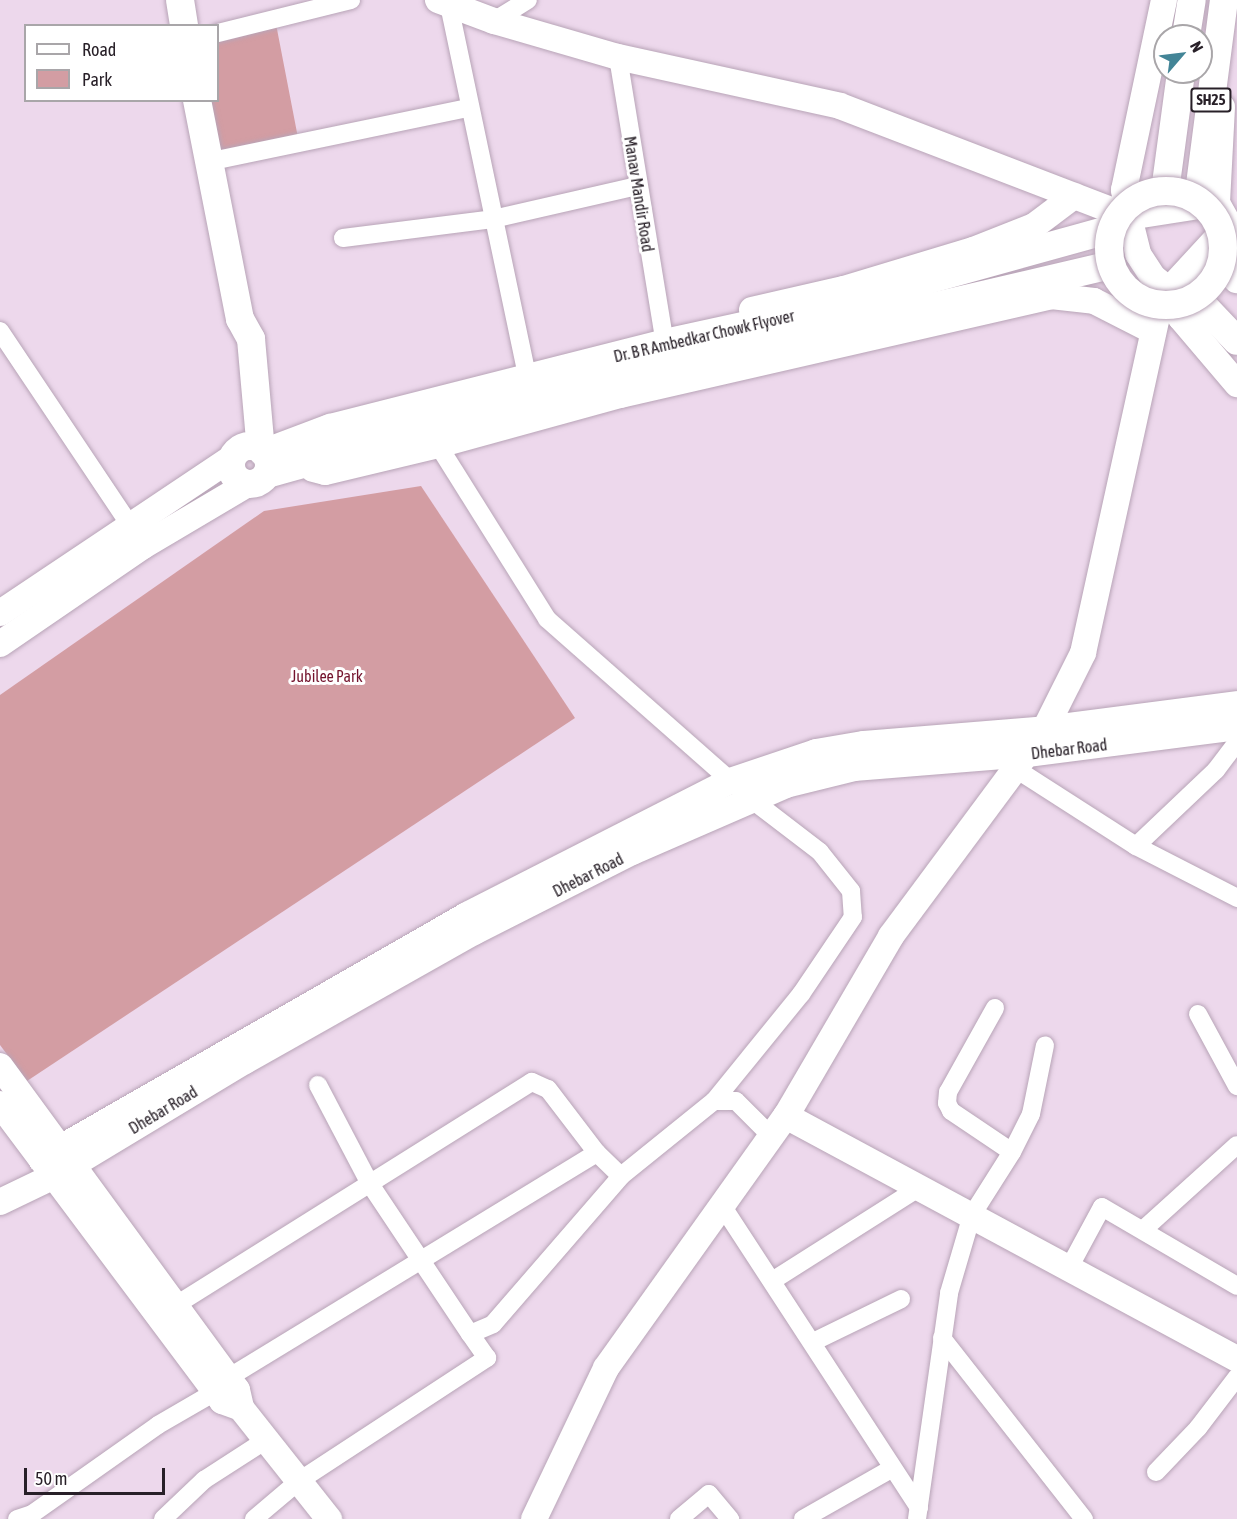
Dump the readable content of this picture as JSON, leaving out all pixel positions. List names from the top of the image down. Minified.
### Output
{"streets":{"main road":["SH25","Dr. B R Ambedkar Chowk Flyover"],"street":["Manav Mandir Road","Dhebar Road"]},"parks":["Jubilee Park"],"legend":["Road","Park"],"scale_bar":"50 m","north":"top right"}
